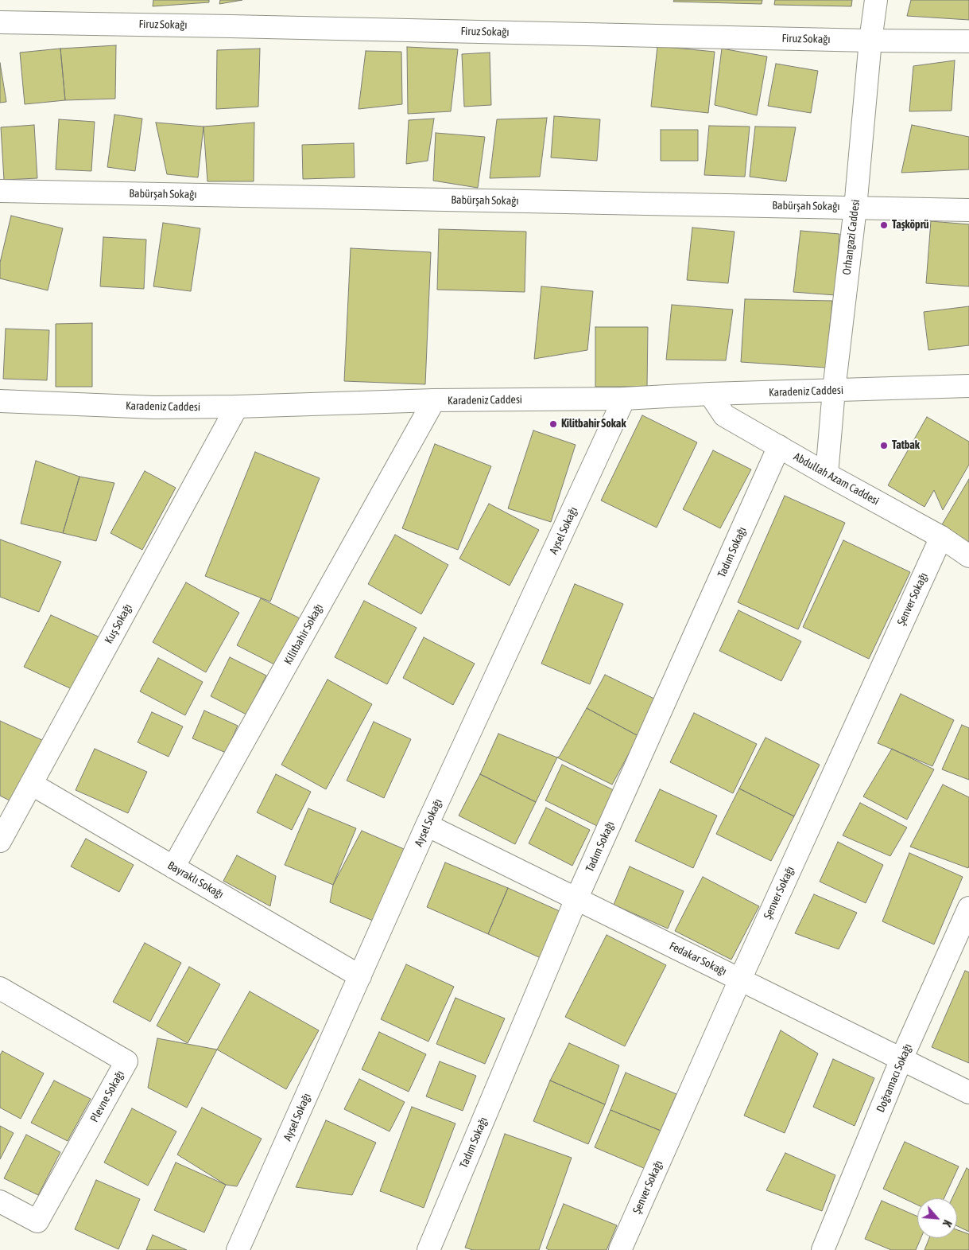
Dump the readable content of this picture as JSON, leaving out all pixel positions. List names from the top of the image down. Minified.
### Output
{"streets":{"street":["Firuz Sokağı","Babürşah Sokağı","Orhangazi Caddesi","Karadeniz Caddesi","Abdullah Azam Caddesi","Aysel Sokağı","Tadım Sokağı","Şenver Sokağı","Kuş Sokağı","Kilitbahir Sokağı","Bayraklı Sokağı","Fedakar Sokağı","Doğramacı Sokağı","Plevne Sokağı"]},"crossings":[["Firuz Sokağı","Orhangazi Caddesi"],["Babürşah Sokağı","Orhangazi Caddesi"],["Orhangazi Caddesi","Karadeniz Caddesi"],["Orhangazi Caddesi","Abdullah Azam Caddesi"],["Karadeniz Caddesi","Abdullah Azam Caddesi"],["Karadeniz Caddesi","Aysel Sokağı"],["Karadeniz Caddesi","Kuş Sokağı"],["Karadeniz Caddesi","Kilitbahir Sokağı"],["Abdullah Azam Caddesi","Tadım Sokağı"],["Abdullah Azam Caddesi","Şenver Sokağı"],["Aysel Sokağı","Bayraklı Sokağı"],["Aysel Sokağı","Fedakar Sokağı"],["Tadım Sokağı","Fedakar Sokağı"],["Şenver Sokağı","Fedakar Sokağı"],["Kuş Sokağı","Bayraklı Sokağı"],["Kilitbahir Sokağı","Bayraklı Sokağı"],["Fedakar Sokağı","Doğramacı Sokağı"]],"places":["Taşköprü","Kilitbahir Sokak","Tatbak"],"north":"bottom right"}
